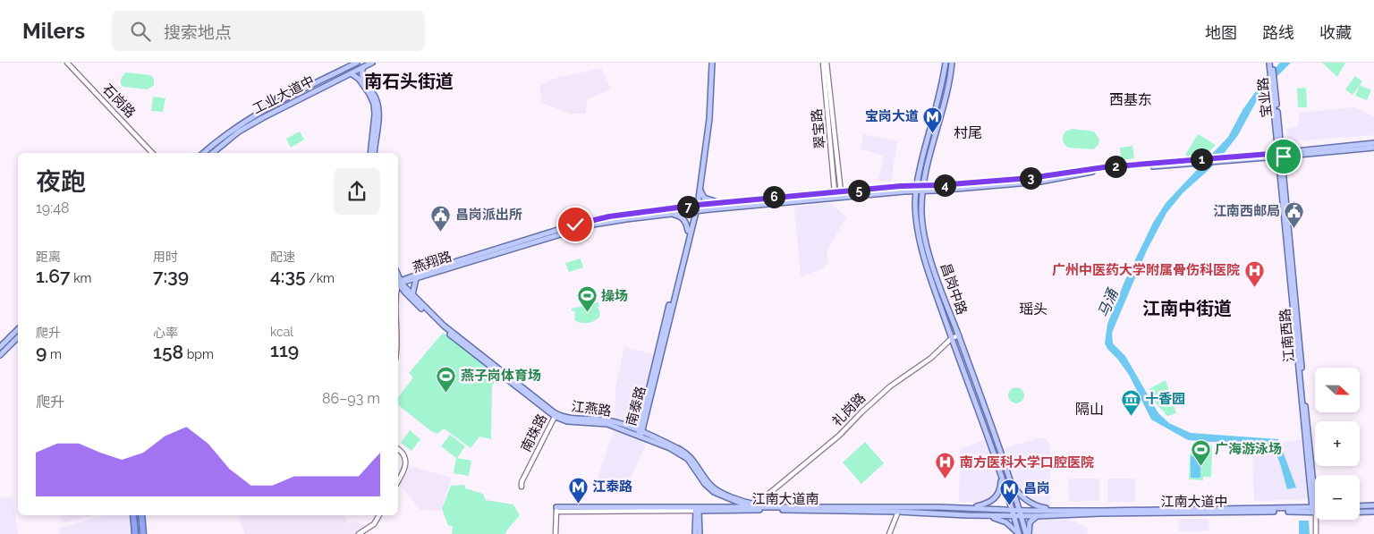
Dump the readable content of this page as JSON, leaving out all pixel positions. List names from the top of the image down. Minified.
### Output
{"streets":{"main road":["工业大道中","宝业路","燕翔路","昌岗中路","江南西路","南泰路","江燕路","江南大道南","江南大道中"],"street":["石岗路","翠宝路","礼岗路","南珠路"]},"crossings":[["宝业路","江南西路"],["燕翔路","南泰路"],["燕翔路","江燕路"],["昌岗中路","礼岗路"],["昌岗中路","江南大道南"],["昌岗中路","江南大道中"],["江南西路","江南大道中"],["南泰路","江燕路"],["江燕路","礼岗路"],["江燕路","南珠路"],["江燕路","江南大道南"],["礼岗路","江南大道南"],["江南大道南","江南大道中"]],"districts":["南石头街道","西基东","村尾","瑶头","江南中街道","隔山"],"water":["马涌"],"places":{"metro station":["宝岗大道","江泰路","昌岗"],"public building":["江南西邮局","昌岗派出所"],"hospital":["广州中医药大学附属骨伤科医院","南方医科大学口腔医院"],"sports":["操场","燕子岗体育场","广海游泳场"],"museum":["十香园"]},"north":"right","page":{"header":"Milers","search":"搜索地点","nav":["地图","路线","收藏"],"pins":["1","2","3","4","5","6","7"],"heading":["夜跑","19:48"],"stats":[["距离","1.67 km"],["用时","7:39"],["配速","4:35 /km"],["爬升","9 m"],["心率","158 bpm"],["kcal","119"]],"map_buttons":["+","−"],"chart":["爬升","86–93 m"]}}
